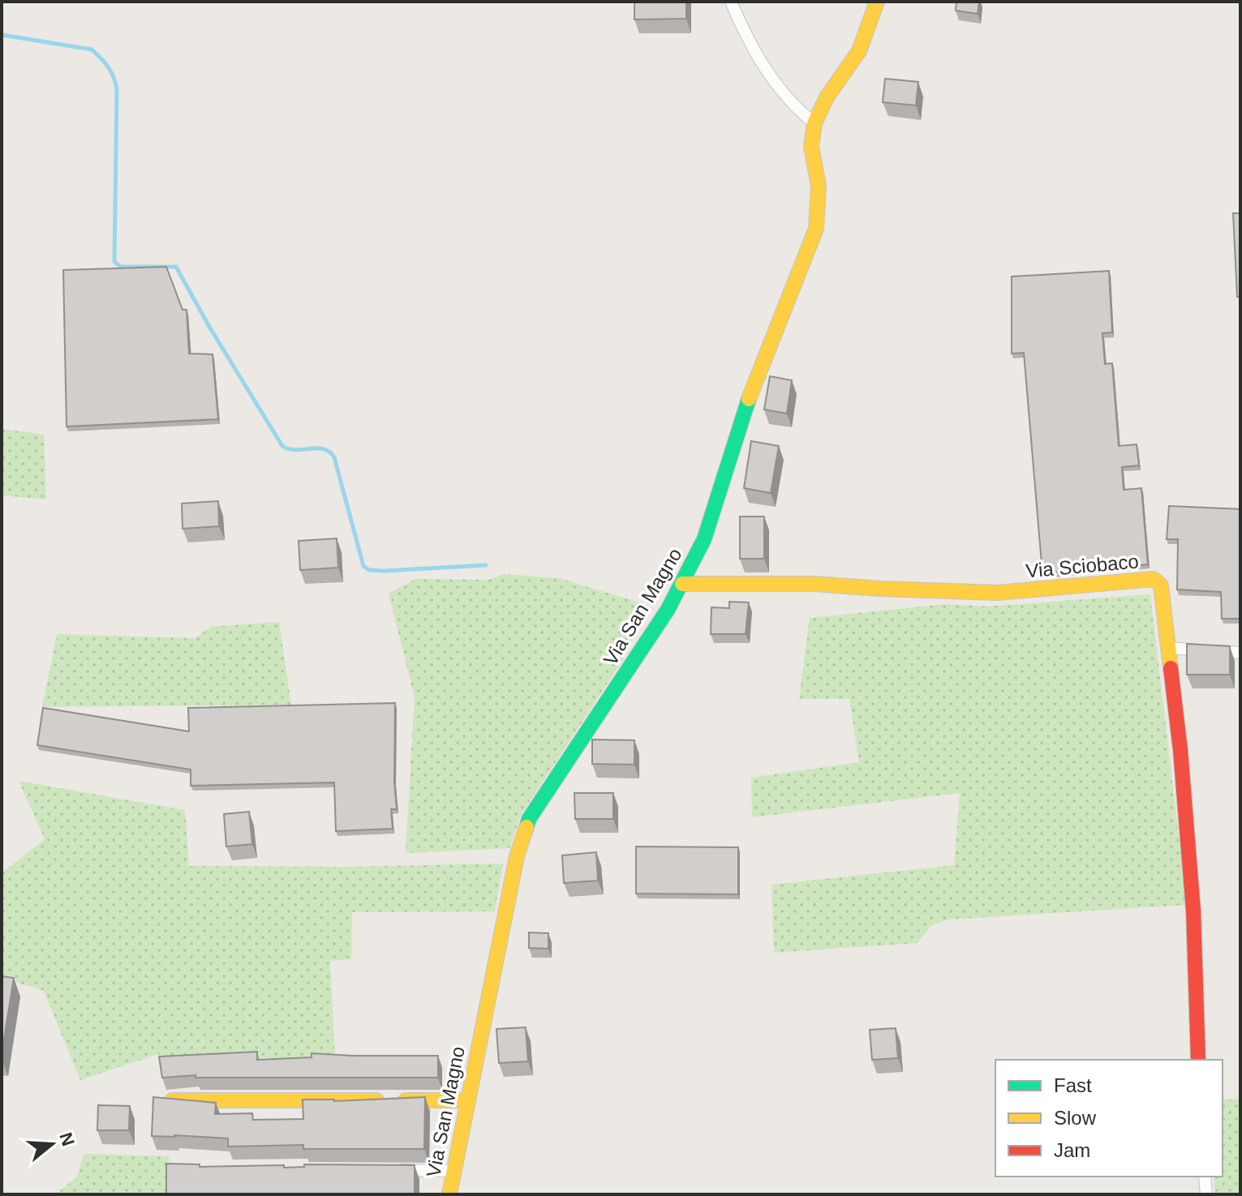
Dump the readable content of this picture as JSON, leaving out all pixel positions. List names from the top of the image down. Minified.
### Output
{"streets":{"street":["Via Sciobaco","Via San Magno"]},"crossings":[["Via Sciobaco","Via San Magno"]],"legend":["Fast","Slow","Jam"],"north":"right"}
